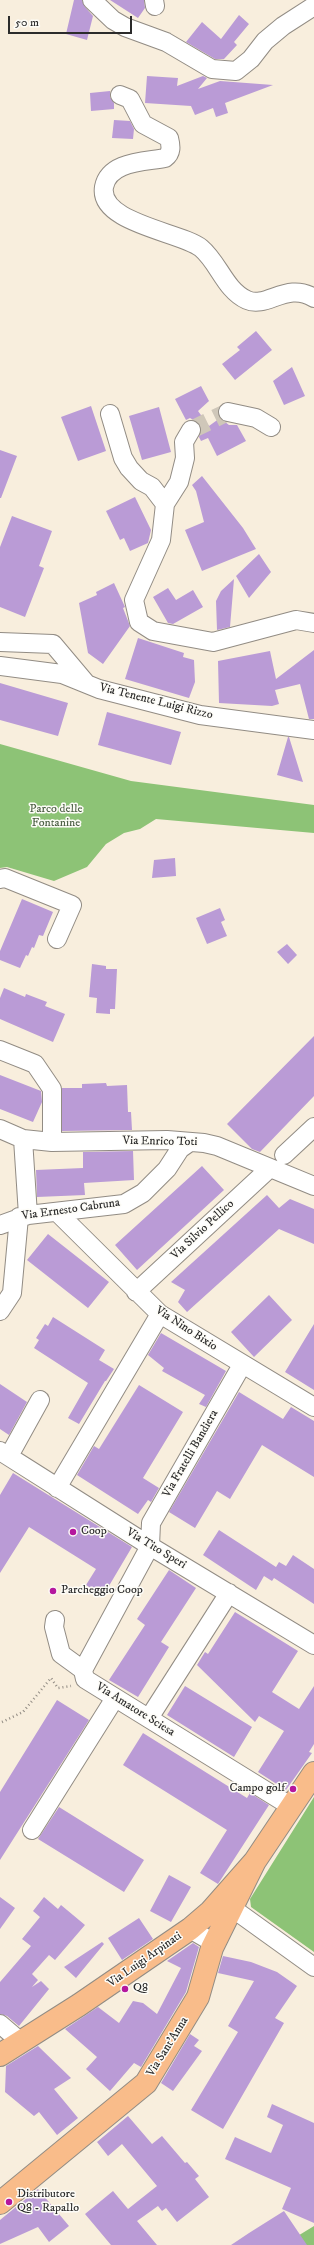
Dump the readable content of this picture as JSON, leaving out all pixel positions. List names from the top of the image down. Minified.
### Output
{"streets":{"main road":["Via Luigi Arpinati","Via Sant'Anna"],"street":["Via Tenente Luigi Rizzo","Via Enrico Toti","Via Ernesto Cabruna","Via Silvio Pellico","Via Nino Bixio","Via Fratelli Bandiera","Via Tito Speri","Via Amatore Sciesa"]},"crossings":[["Via Enrico Toti","Via Ernesto Cabruna"],["Via Enrico Toti","Via Silvio Pellico"],["Via Ernesto Cabruna","Via Nino Bixio"],["Via Silvio Pellico","Via Nino Bixio"],["Via Nino Bixio","Via Fratelli Bandiera"],["Via Fratelli Bandiera","Via Tito Speri"],["Via Luigi Arpinati","Via Sant'Anna"]],"parks":["Parco delle Fontanine"],"places":["Coop","Parcheggio Coop","Campo golf","Q8","Distributore Q8 - Rapallo"],"scale_bar":"50 m"}
